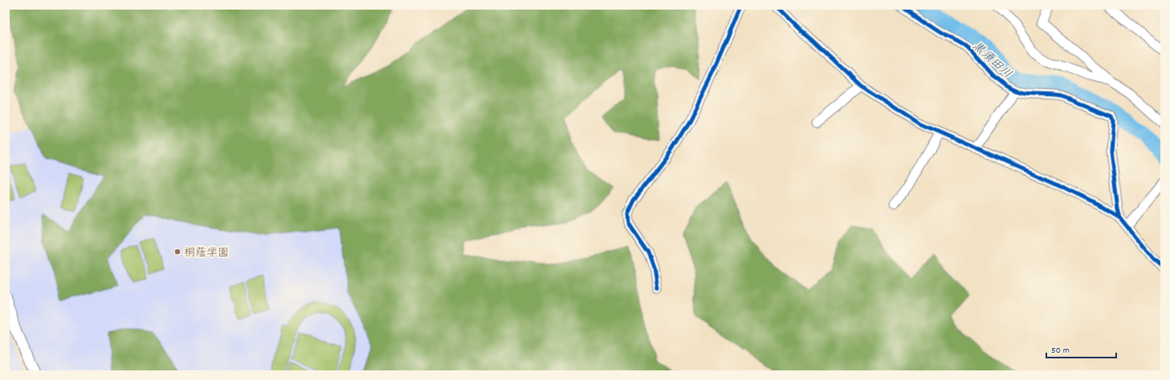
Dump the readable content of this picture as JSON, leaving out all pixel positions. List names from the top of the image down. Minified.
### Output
{"water":["黒須田川"],"places":["桐蔭学園"],"scale_bar":"50 m"}
